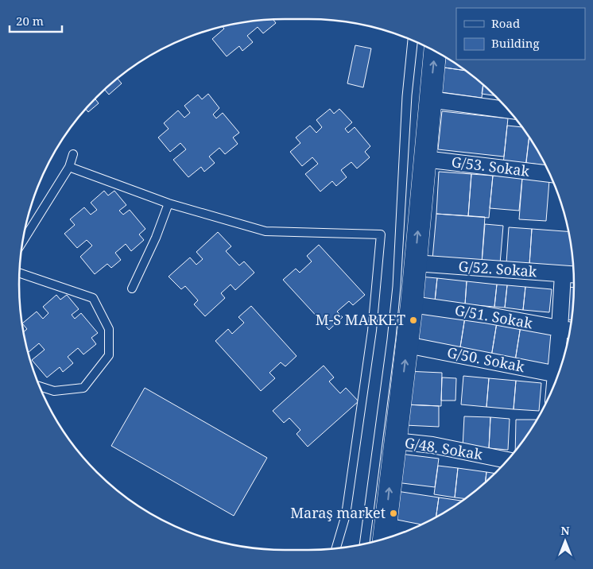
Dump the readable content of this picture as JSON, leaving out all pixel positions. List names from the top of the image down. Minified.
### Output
{"streets":{"street":["G/53. Sokak","G/52. Sokak","G/51. Sokak","G/50. Sokak","G/48. Sokak"]},"places":["M-S MARKET","Maraş market"],"legend":["Road","Building"],"scale_bar":"20 m","north":"top"}
